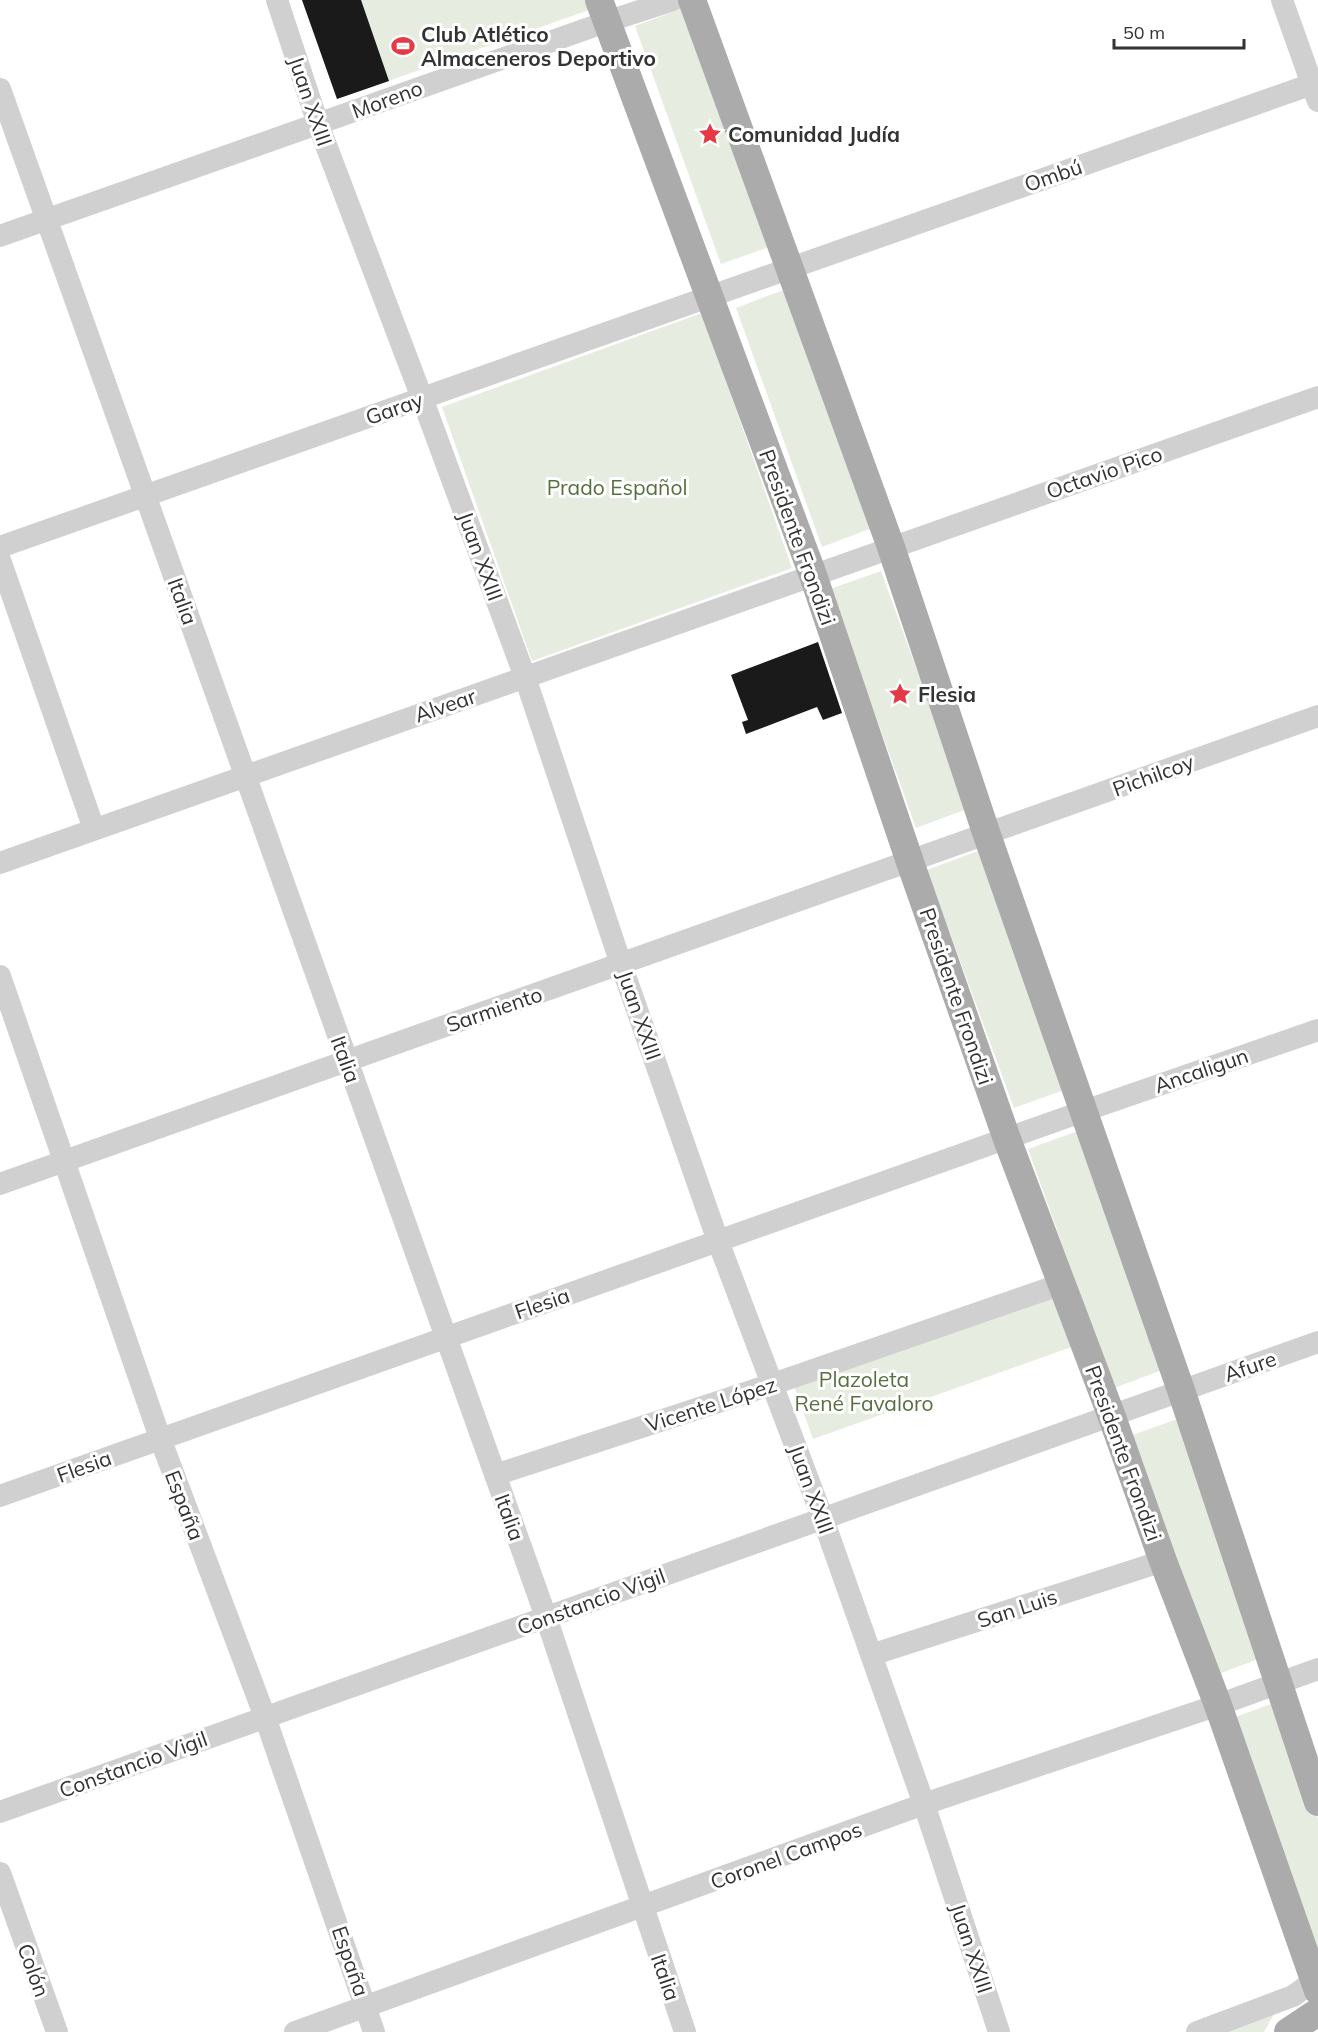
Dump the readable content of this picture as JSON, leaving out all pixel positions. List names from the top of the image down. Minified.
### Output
{"streets":{"main road":["Presidente Frondizi"],"street":["Moreno","Juan XXIII","Ombú","Garay","Octavio Pico","Italia","Alvear","Pichilcoy","Sarmiento","Ancaligun","Flesia","Afure","Vicente López","España","Constancio Vigil","San Luis","Coronel Campos","Colón"]},"crossings":[["Moreno","Juan XXIII"],["Moreno","Presidente Frondizi"],["Moreno","Italia"],["Juan XXIII","Garay"],["Juan XXIII","Alvear"],["Juan XXIII","Sarmiento"],["Juan XXIII","Flesia"],["Juan XXIII","Vicente López"],["Juan XXIII","Constancio Vigil"],["Juan XXIII","San Luis"],["Juan XXIII","Coronel Campos"],["Ombú","Garay"],["Garay","Presidente Frondizi"],["Garay","Italia"],["Octavio Pico","Alvear"],["Presidente Frondizi","Alvear"],["Presidente Frondizi","Sarmiento"],["Presidente Frondizi","Flesia"],["Presidente Frondizi","Vicente López"],["Presidente Frondizi","Constancio Vigil"],["Presidente Frondizi","San Luis"],["Presidente Frondizi","Coronel Campos"],["Italia","Alvear"],["Italia","Sarmiento"],["Italia","Flesia"],["Italia","Vicente López"],["Italia","Constancio Vigil"],["Italia","Coronel Campos"],["Pichilcoy","Sarmiento"],["Sarmiento","España"],["Ancaligun","Flesia"],["Flesia","España"],["Afure","Constancio Vigil"],["España","Constancio Vigil"],["España","Coronel Campos"]],"parks":["Prado Español","Plazoleta René Favaloro"],"places":{"sports":["Club Atlético Almaceneros Deportivo"],"place":["Comunidad Judía","Flesia"]},"scale_bar":"50 m"}
